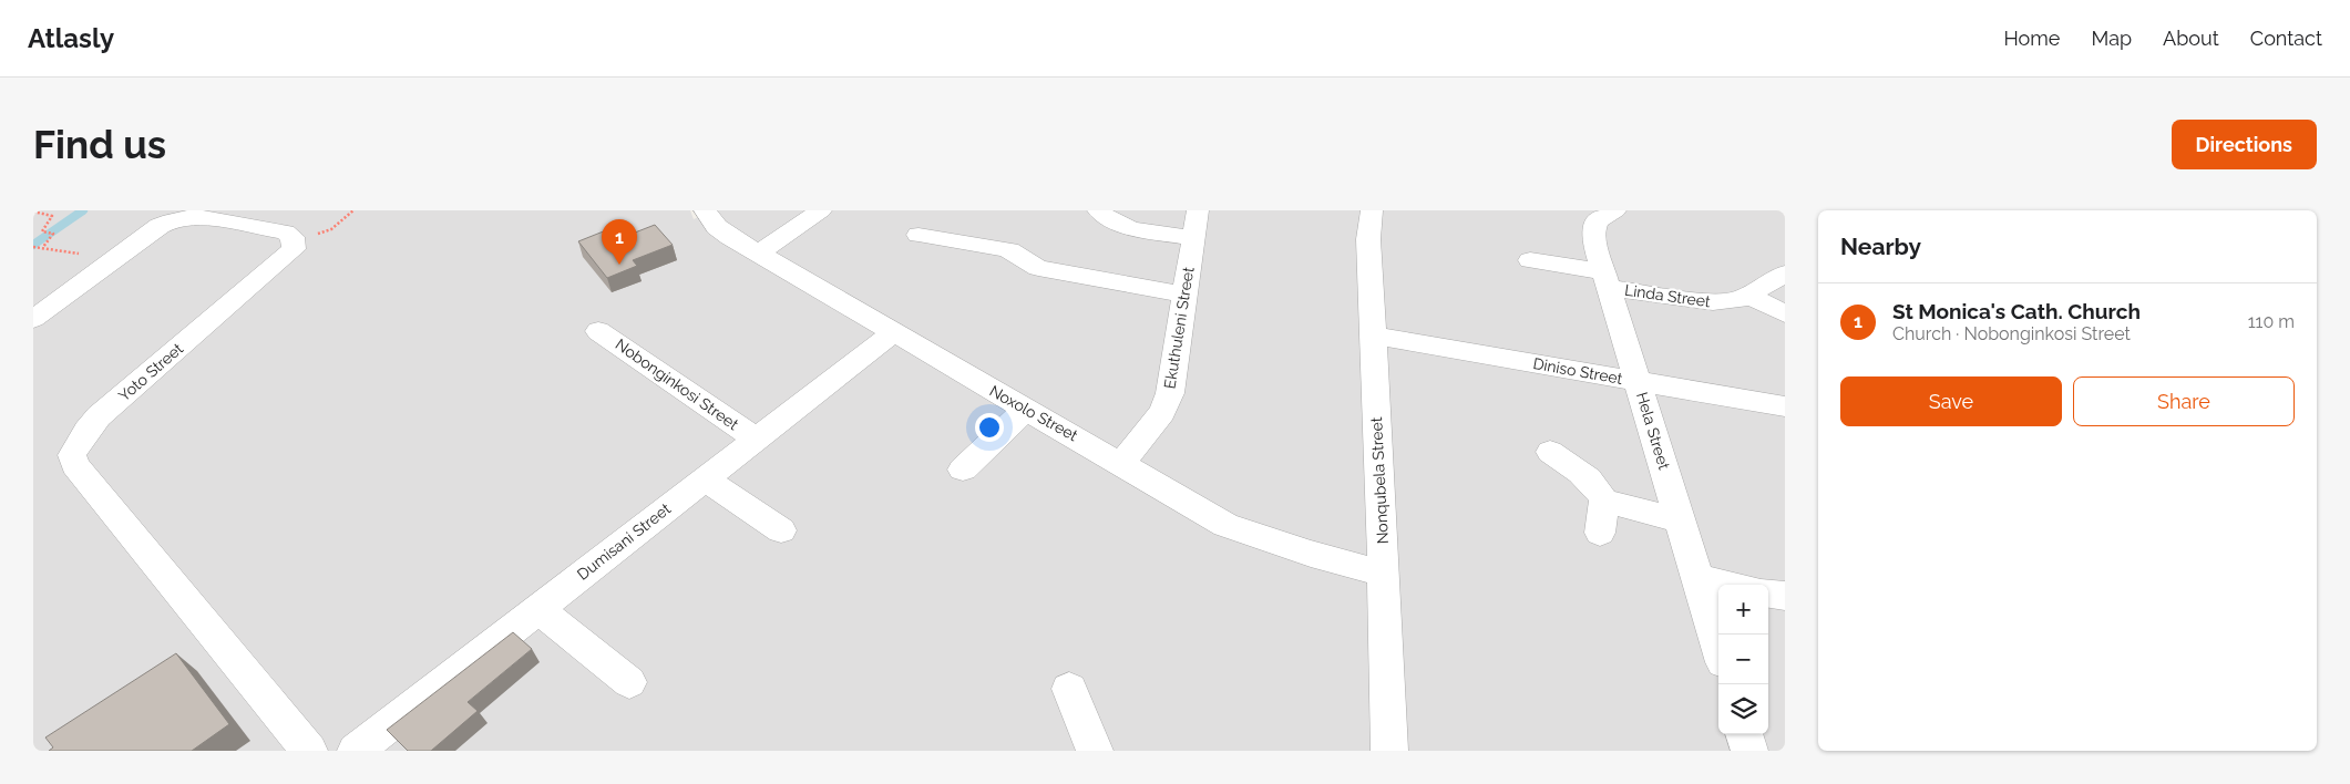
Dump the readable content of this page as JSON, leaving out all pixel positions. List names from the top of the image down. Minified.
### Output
{"streets":{"street":["Linda Street","Ekuthuleni Street","Diniso Street","Yoto Street","Nobonginkosi Street","Noxolo Street","Hela Street","Nonqubela Street","Dumisani Street"]},"crossings":[["Linda Street","Hela Street"],["Ekuthuleni Street","Noxolo Street"],["Diniso Street","Hela Street"],["Diniso Street","Nonqubela Street"],["Nobonginkosi Street","Dumisani Street"],["Noxolo Street","Nonqubela Street"],["Noxolo Street","Dumisani Street"]],"page":{"header":"Atlasly","nav":["Home","Map","About","Contact"],"buttons":["Directions",["Save","Share"]],"title":"Find us","heading":"Nearby","pins":"1","list":[{"mark":"1","name":"St Monica's Cath. Church","note":"Church · Nobonginkosi Street","value":"110 m"}],"map_buttons":["+","−"]}}
